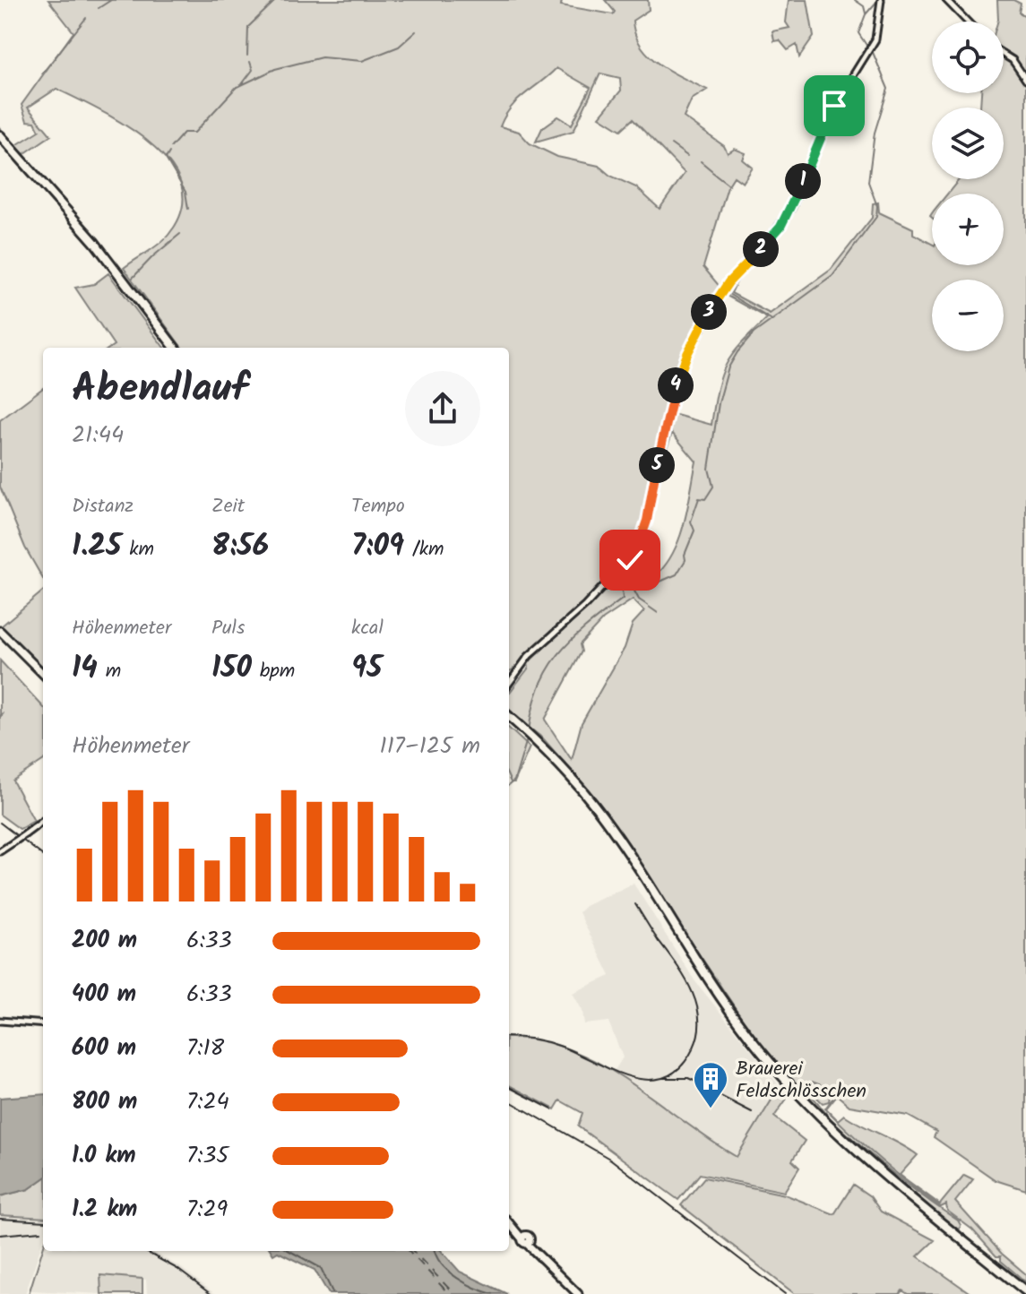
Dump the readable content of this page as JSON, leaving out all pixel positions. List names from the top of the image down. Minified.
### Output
{"places":{"building":["Brauerei Feldschlösschen"]},"page":{"map_buttons":["+","−"],"pins":["1","2","3","4","5"],"heading":["Abendlauf","21:44"],"stats":[["Distanz","1.25 km"],["Zeit","8:56"],["Tempo","7:09 /km"],["Höhenmeter","14 m"],["Puls","150 bpm"],["kcal","95"]],"chart":["Höhenmeter","117–125 m"],"list":[{"name":"200 m","note":"6:33"},{"name":"400 m","note":"6:33"},{"name":"600 m","note":"7:18"},{"name":"800 m","note":"7:24"},{"name":"1.0 km","note":"7:35"},{"name":"1.2 km","note":"7:29"}]}}
